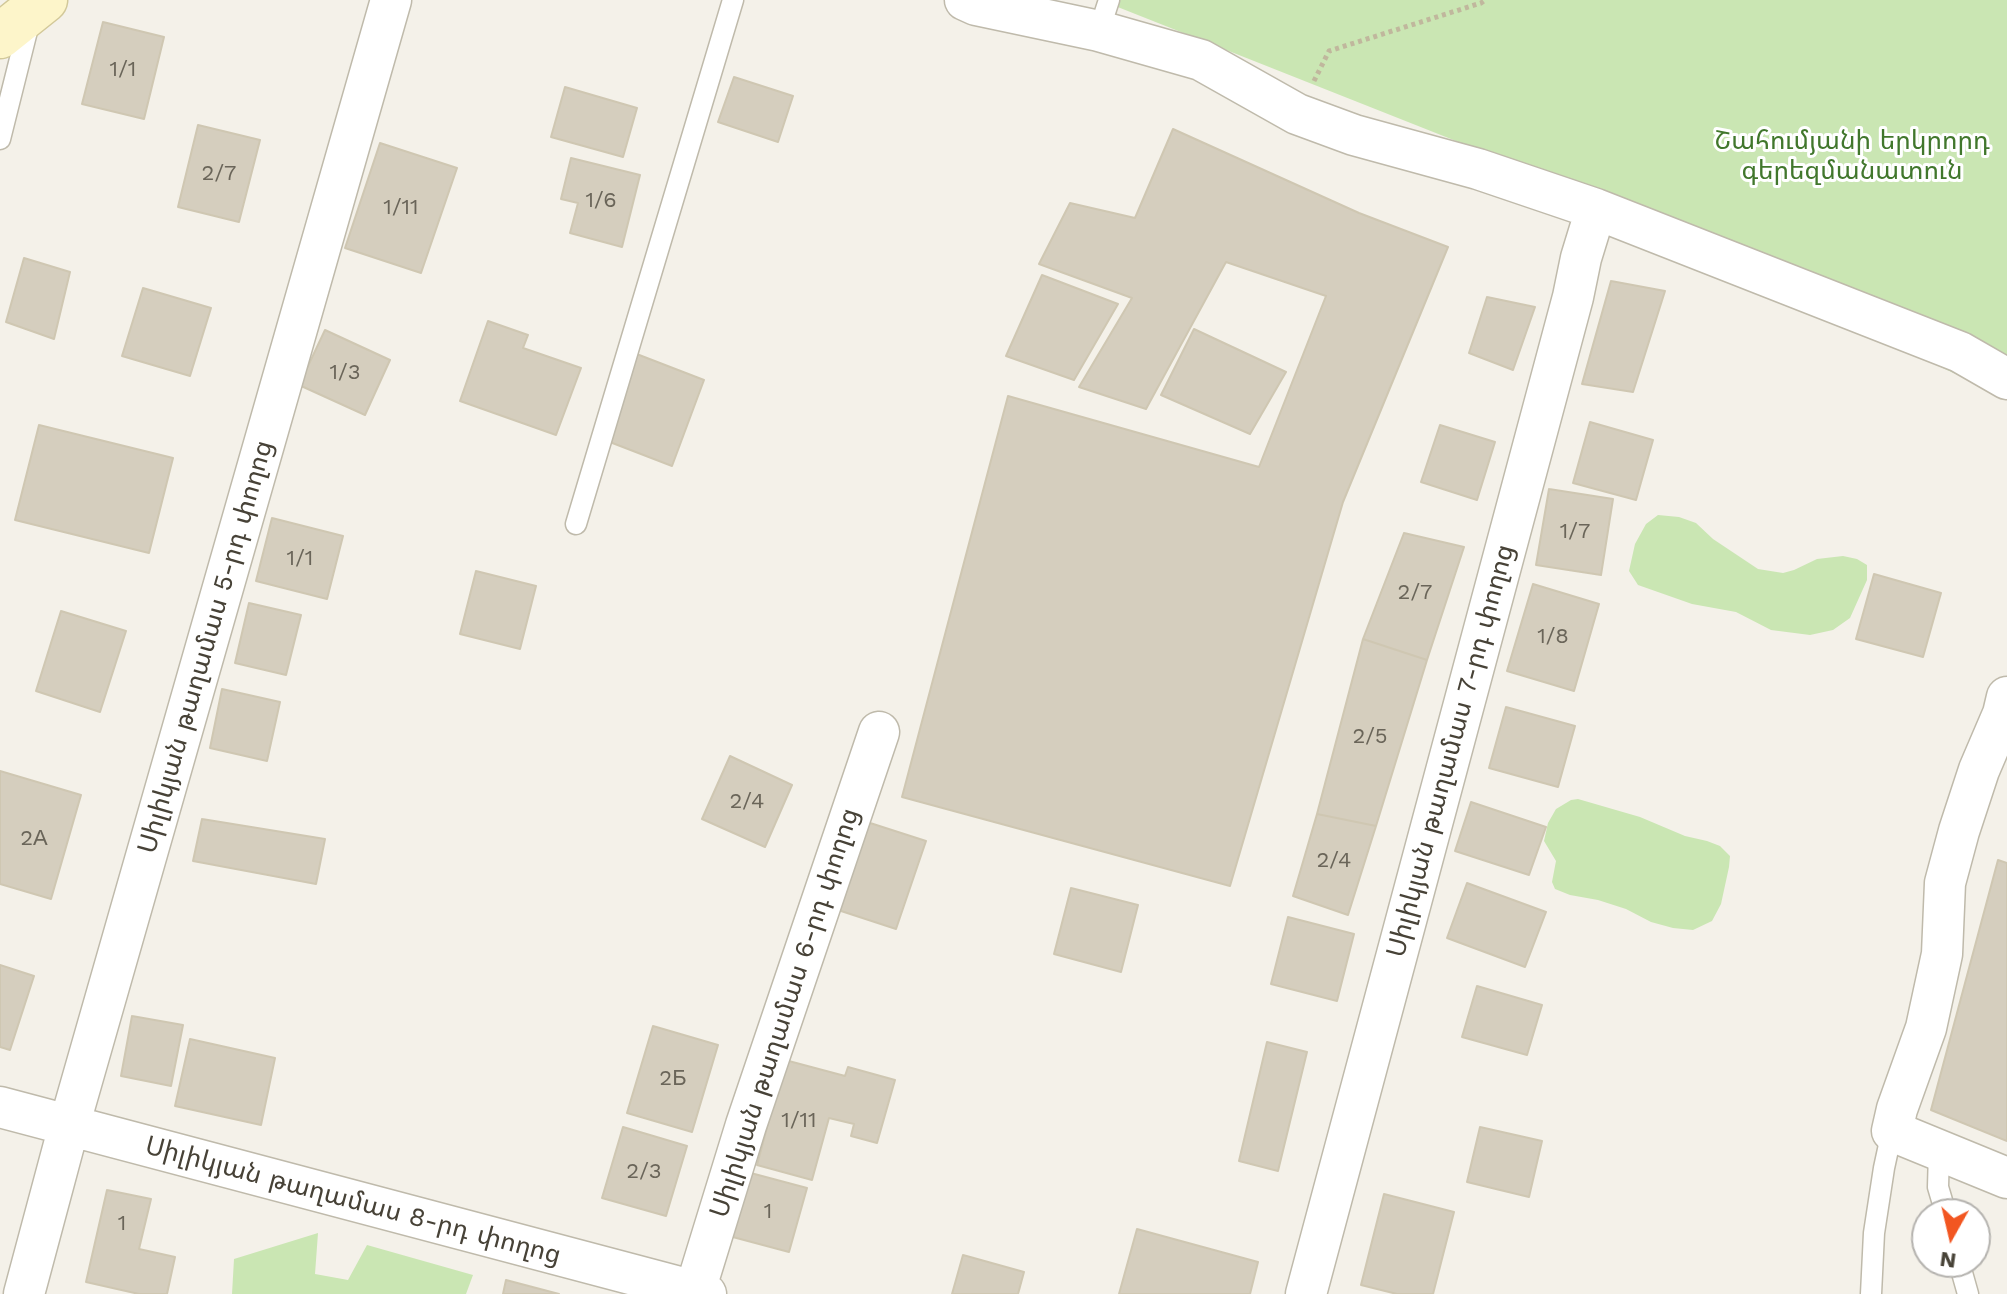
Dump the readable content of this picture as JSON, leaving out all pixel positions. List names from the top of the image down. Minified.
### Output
{"streets":{"street":["Սիլիկյան թաղամաս 5-րդ փողոց","Սիլիկյան թաղամաս 7-րդ փողոց","Սիլիկյան թաղամաս 6-րդ փողոց","Սիլիկյան թաղամաս 8-րդ փողոց"]},"crossings":[["Սիլիկյան թաղամաս 5-րդ փողոց","Սիլիկյան թաղամաս 8-րդ փողոց"],["Սիլիկյան թաղամաս 6-րդ փողոց","Սիլիկյան թաղամաս 8-րդ փողոց"]],"parks":["Շահումյանի երկրորդ գերեզմանատուն"],"house_numbers":["1/1","2/7","1/6","1/11","1/3","1/7","1/1","2/7","1/8","2/5","2/4","2А","2/4","2Б","1/11","2/3","1","1"],"north":"bottom"}
